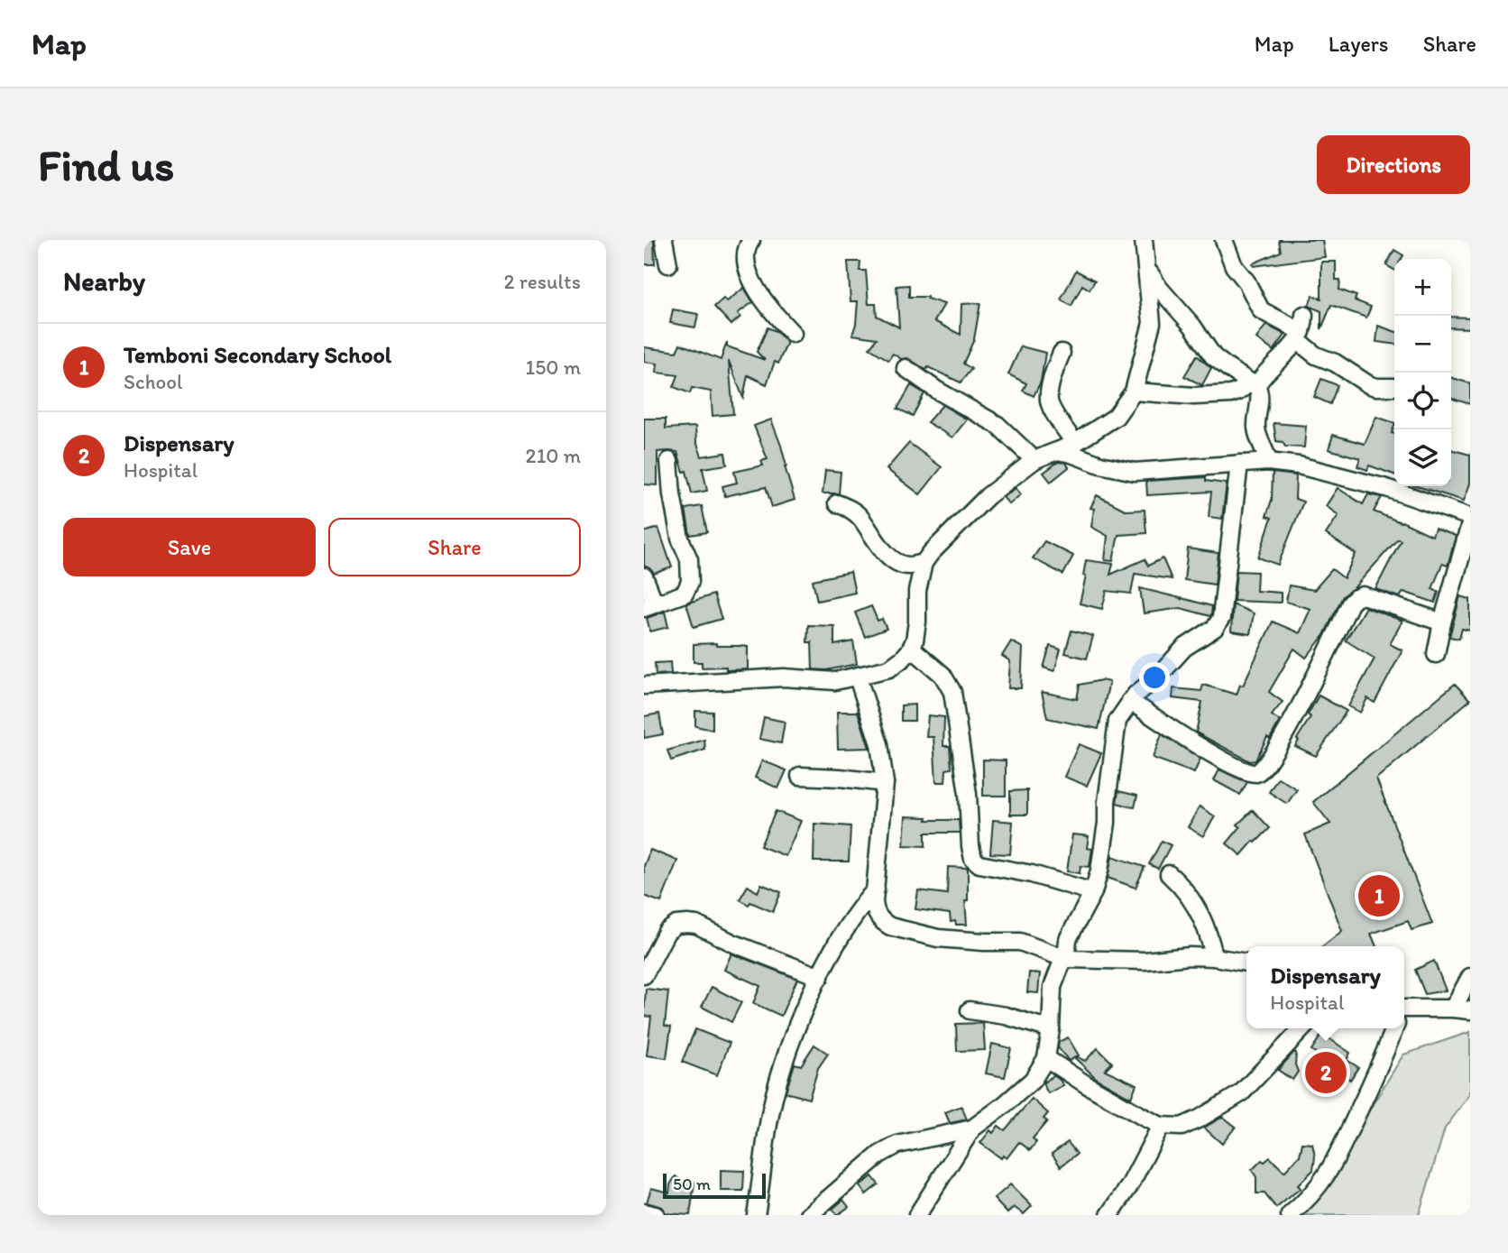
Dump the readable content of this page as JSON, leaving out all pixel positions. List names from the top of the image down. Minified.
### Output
{"scale_bar":"50 m","page":{"header":"Map","nav":["Map","Layers","Share"],"buttons":["Directions",["Save","Share"]],"title":"Find us","heading":["Nearby","2 results"],"map_buttons":["+","−"],"list":[{"mark":"1","name":"Temboni Secondary School","note":"School","value":"150 m"},{"mark":"2","name":"Dispensary","note":"Hospital","value":"210 m"}],"pins":["1","2"],"popup":["Dispensary","Hospital"],"scale":"50 m"}}
